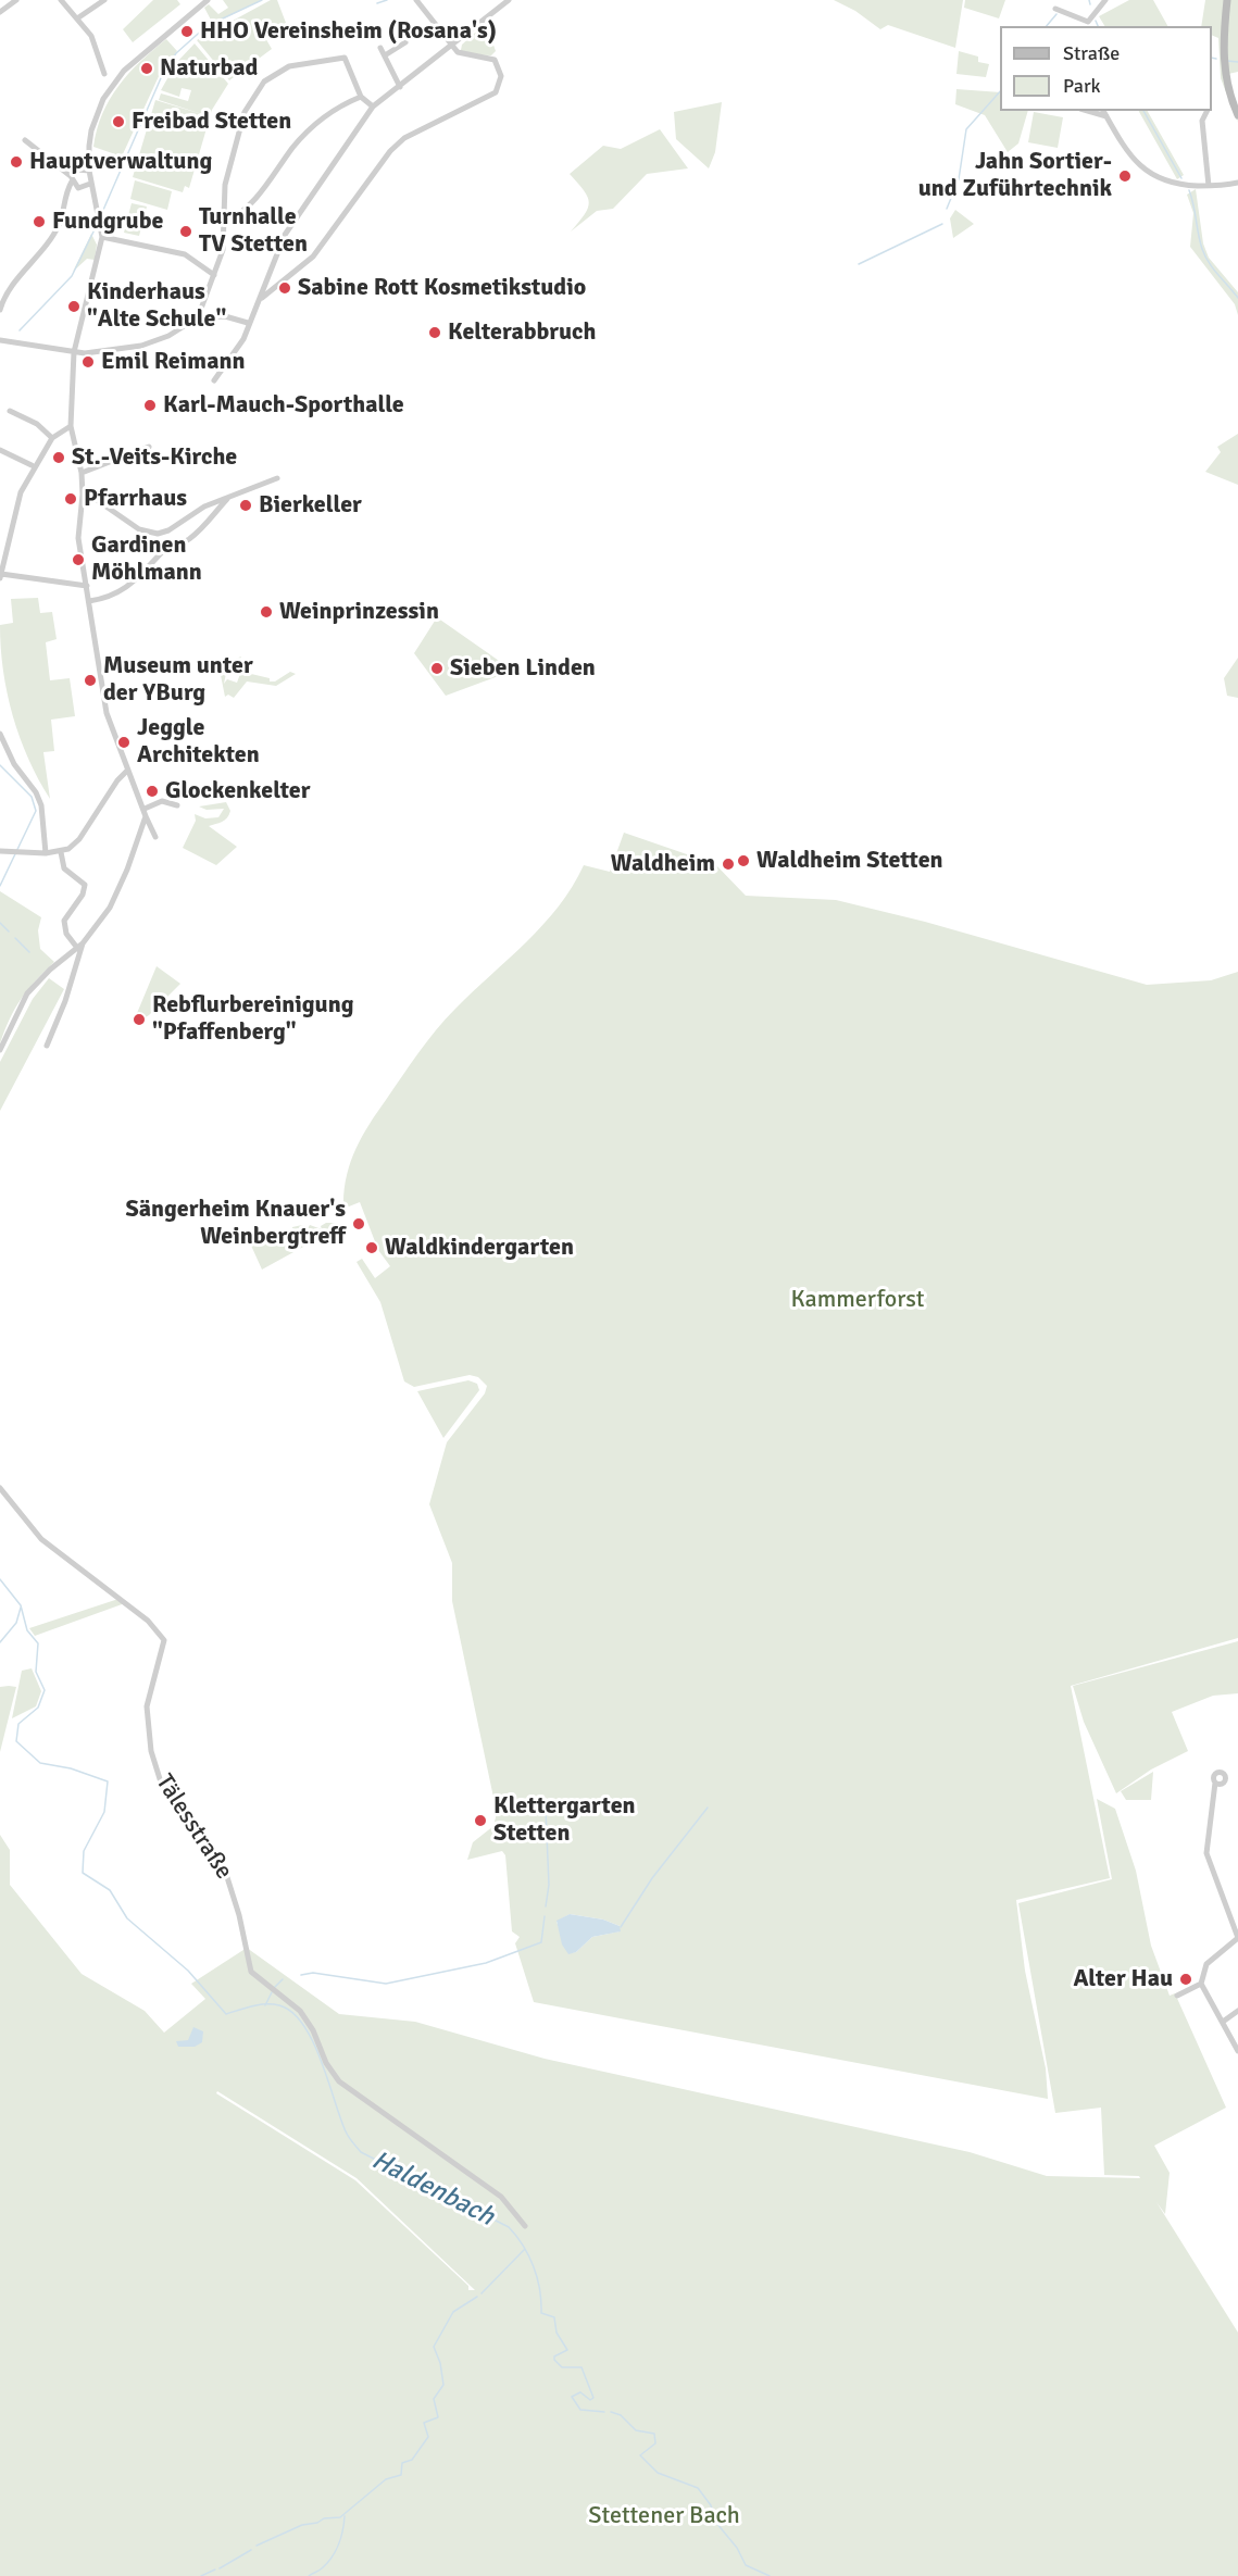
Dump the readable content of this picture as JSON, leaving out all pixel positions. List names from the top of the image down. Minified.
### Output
{"streets":{"street":["Tälesstraße"]},"water":["Haldenbach"],"parks":["Kammerforst","Stettener Bach"],"places":["HHO Vereinsheim (Rosana's)","Naturbad","Freibad Stetten","Hauptverwaltung","Jahn Sortier- und Zuführtechnik","Fundgrube","Turnhalle TV Stetten","Sabine Rott Kosmetikstudio","Kinderhaus \"Alte Schule\"","Kelterabbruch","Emil Reimann","Karl-Mauch-Sporthalle","St.-Veits-Kirche","Pfarrhaus","Bierkeller","Gardinen Möhlmann","Weinprinzessin","Sieben Linden","Museum unter der YBurg","Jeggle Architekten","Glockenkelter","Waldheim Stetten","Waldheim","Rebflurbereinigung \"Pfaffenberg\"","Sängerheim Knauer's Weinbergtreff","Waldkindergarten","Klettergarten Stetten","Alter Hau"],"legend":["Straße","Park"]}
